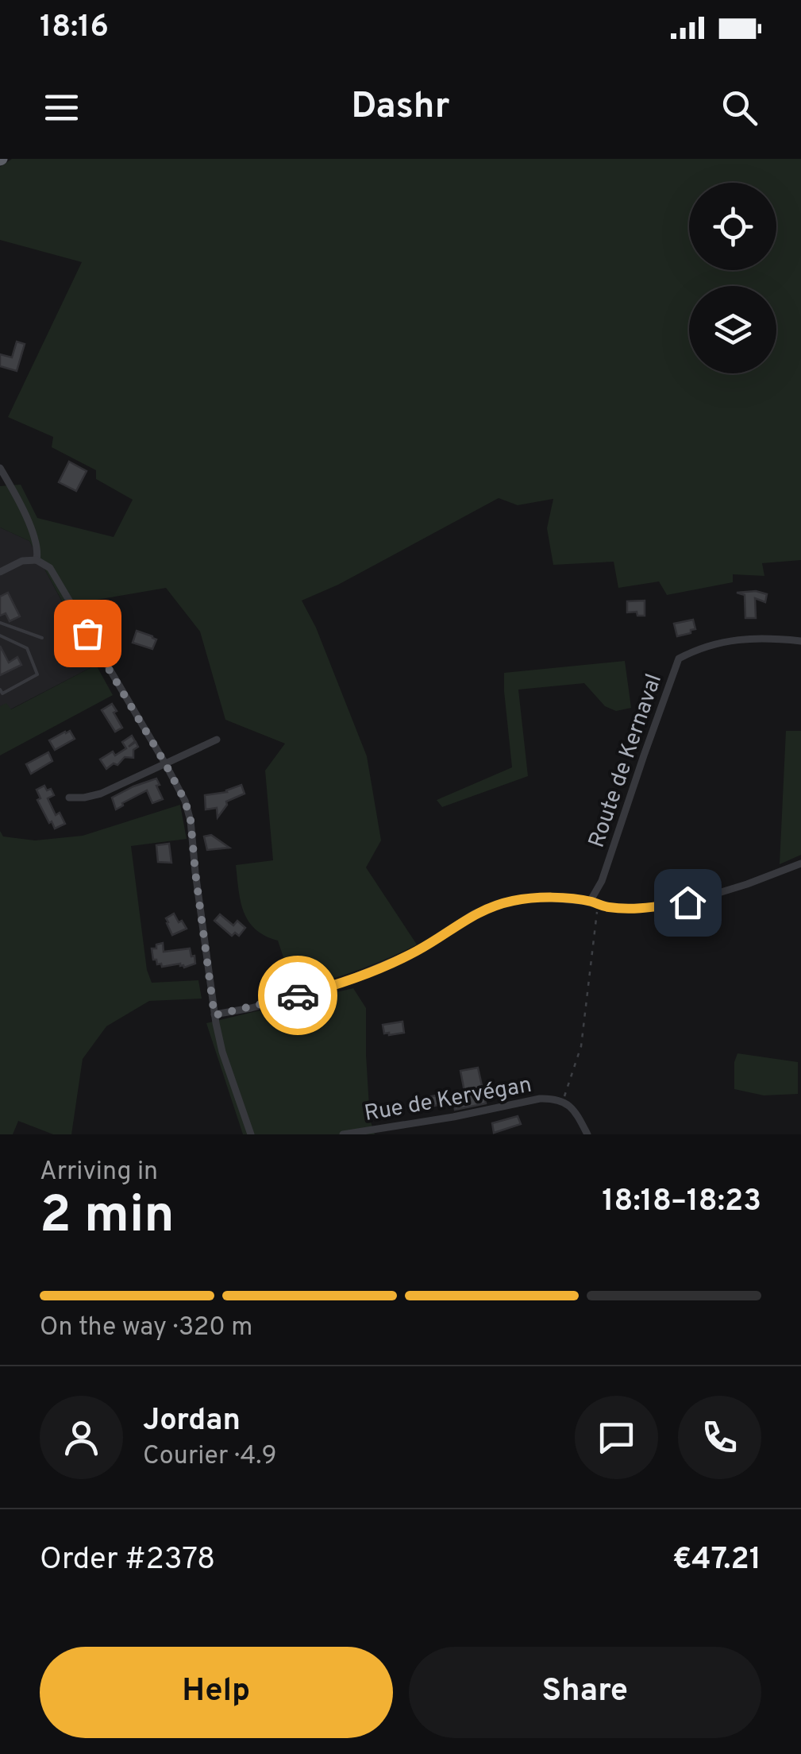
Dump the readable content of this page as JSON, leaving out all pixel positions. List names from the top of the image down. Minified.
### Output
{"streets":{"street":["Route de Kernaval","Rue de Kervégan"]},"page":{"status":"18:16","header":"Dashr","heading":["2 min","Arriving in","18:18–18:23"],"panel":["Jordan","Courier · 4.9","Order #2378","€47.21"],"bar":"On the way · 320 m","buttons":["Help","Share"]}}
